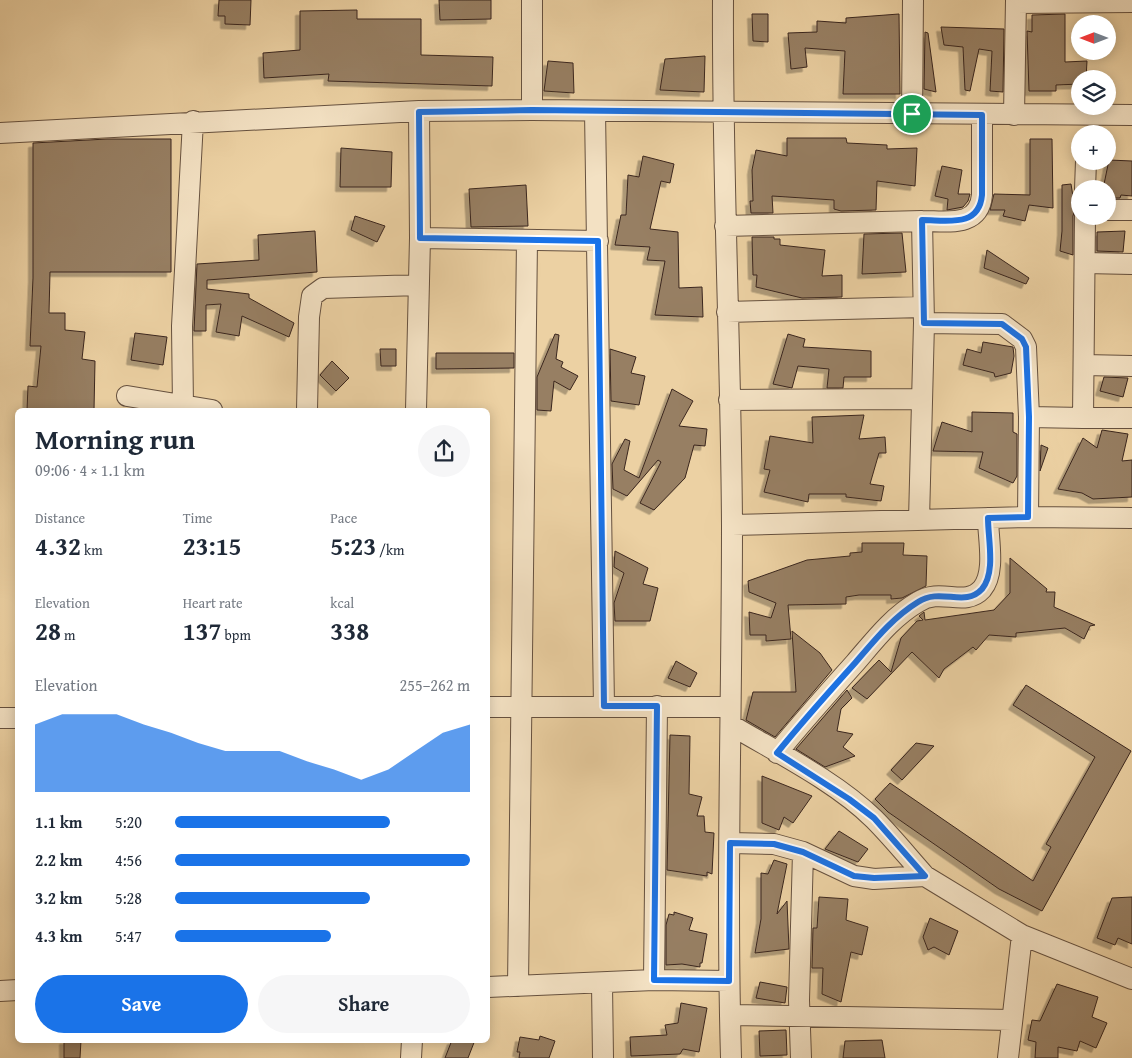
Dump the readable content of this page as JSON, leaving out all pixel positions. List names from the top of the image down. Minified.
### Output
{"north":"left","page":{"map_buttons":["+","−"],"heading":["Morning run","09:06 · 4 × 1.1 km"],"stats":[["Distance","4.32 km"],["Time","23:15"],["Pace","5:23 /km"],["Elevation","28 m"],["Heart rate","137 bpm"],["kcal","338"]],"chart":["Elevation","255–262 m"],"list":[{"name":"1.1 km","note":"5:20"},{"name":"2.2 km","note":"4:56"},{"name":"3.2 km","note":"5:28"},{"name":"4.3 km","note":"5:47"}],"buttons":["Save","Share"]}}
